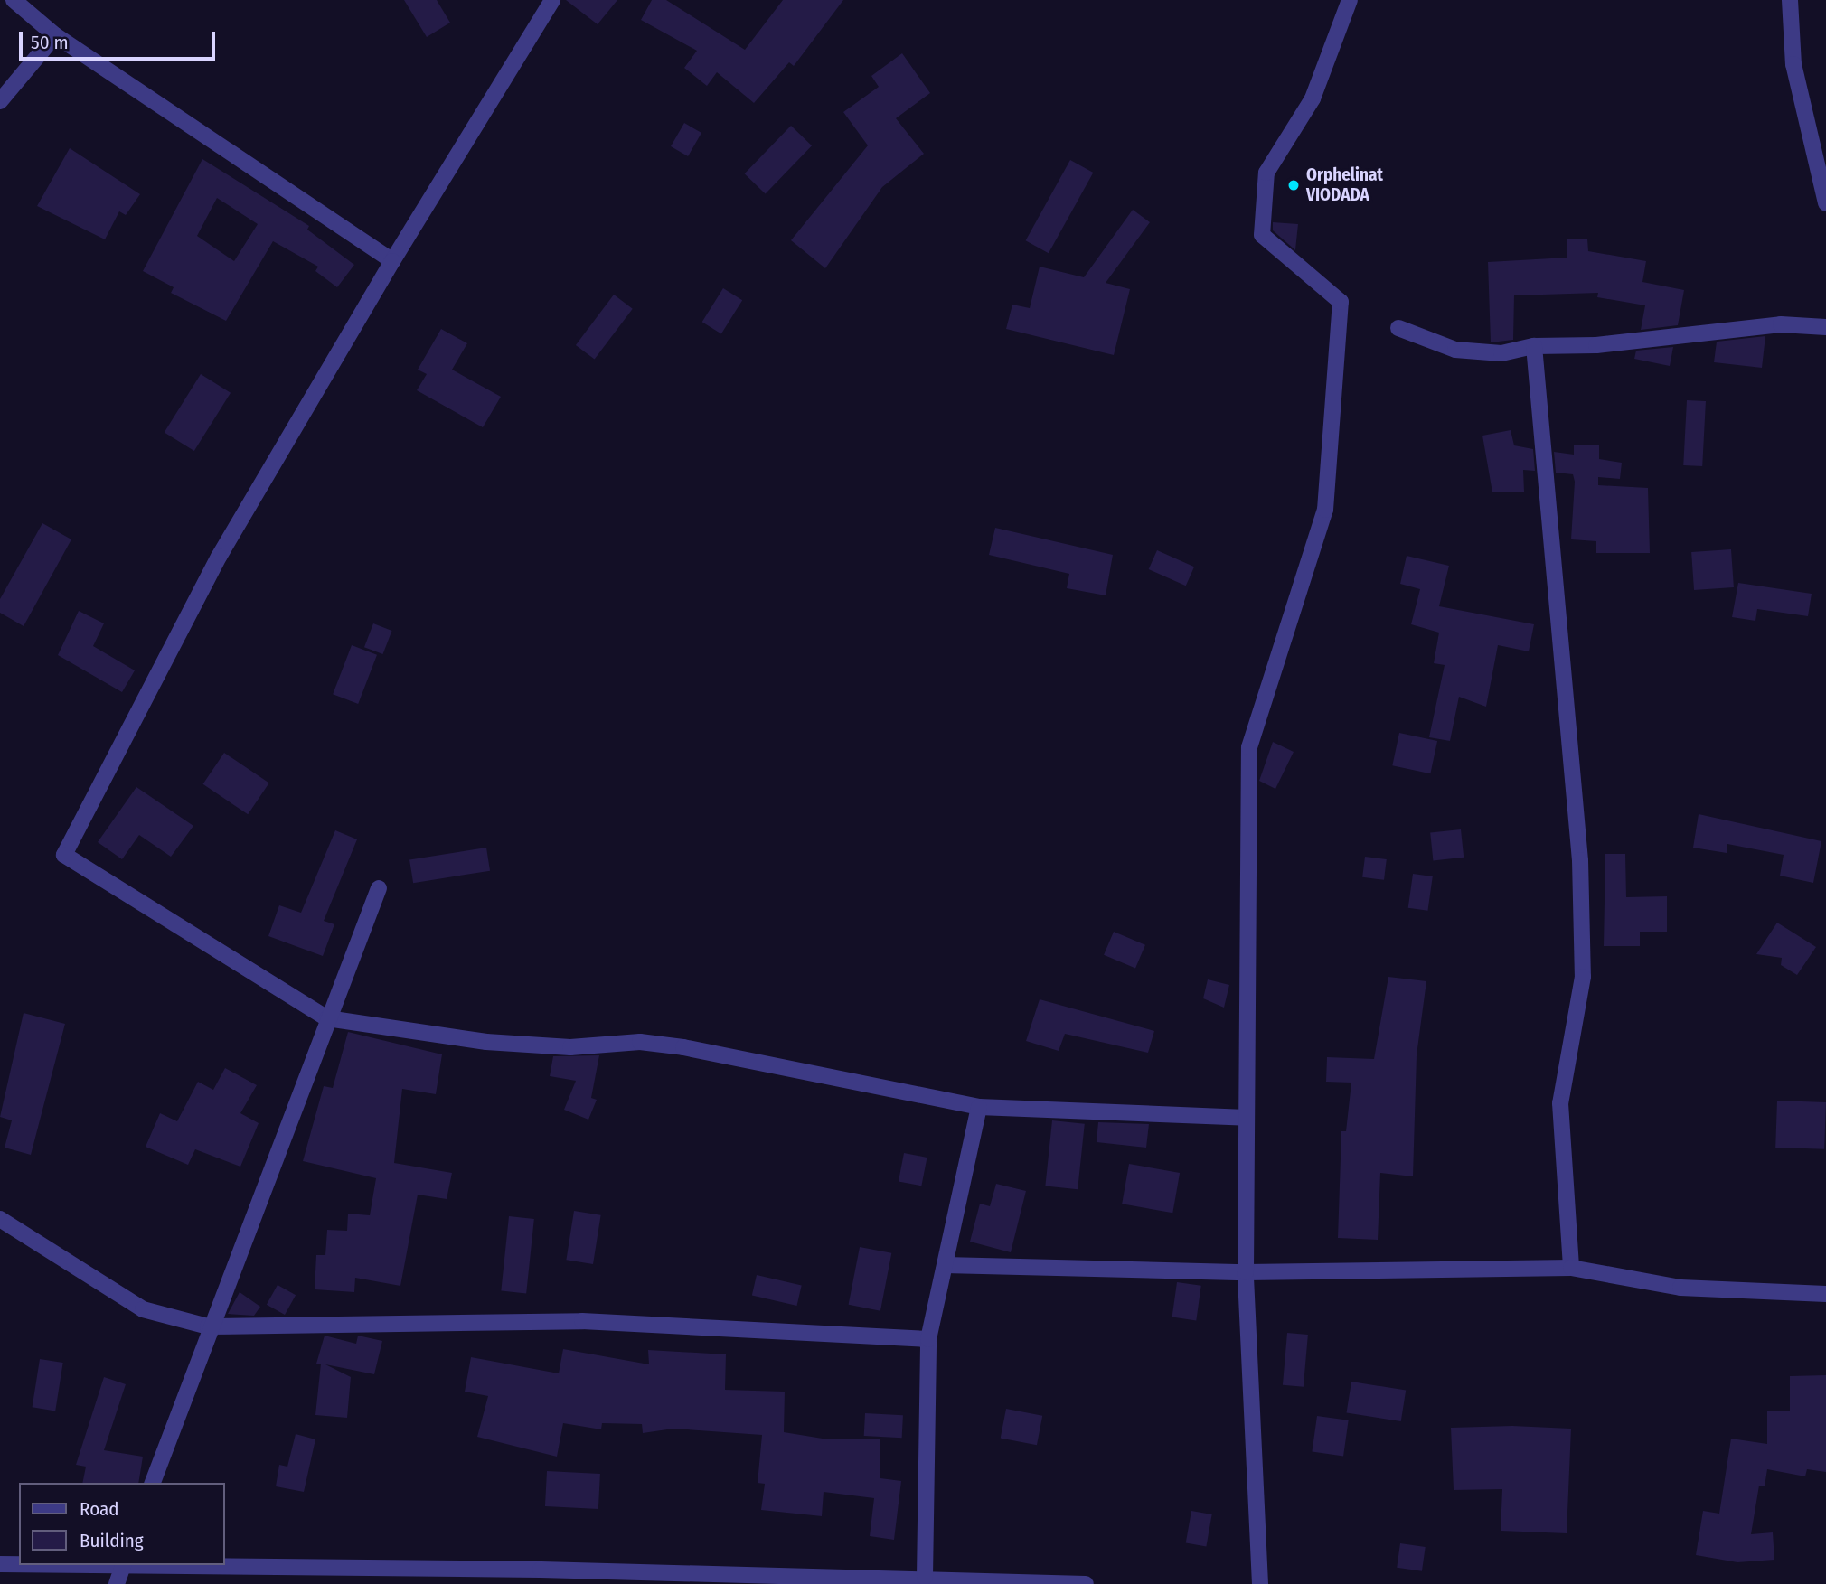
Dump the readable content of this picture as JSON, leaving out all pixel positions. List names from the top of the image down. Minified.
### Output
{"places":["Orphelinat VIODADA"],"legend":["Road","Building"],"scale_bar":"50 m"}
